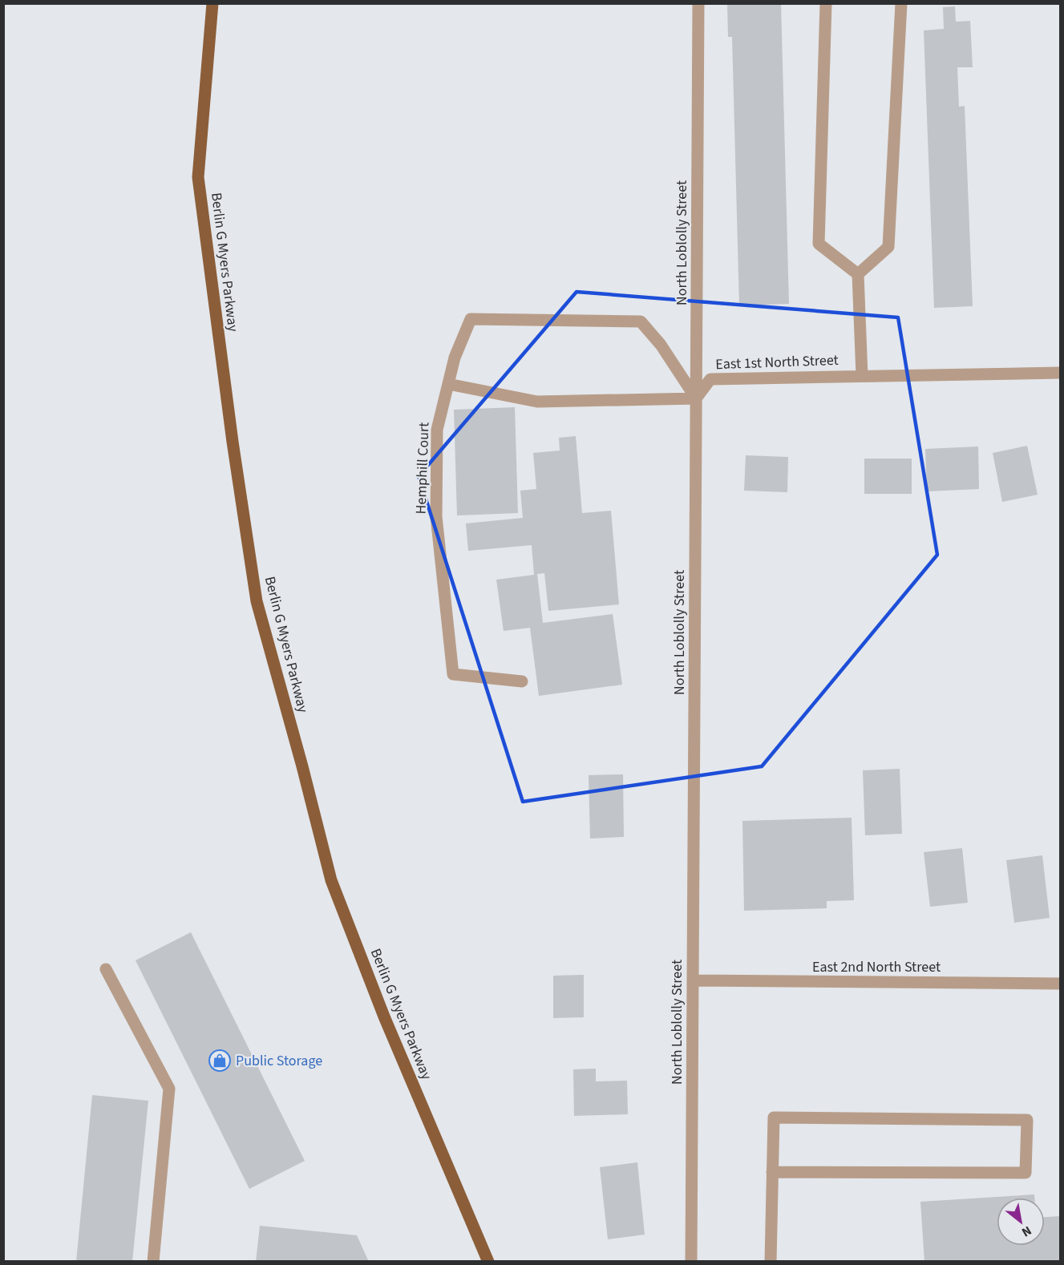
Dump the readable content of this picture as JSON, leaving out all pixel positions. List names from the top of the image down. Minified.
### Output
{"streets":{"main road":["Berlin G Myers Parkway"],"street":["North Loblolly Street","East 1st North Street","Hemphill Court","East 2nd North Street"]},"crossings":[["North Loblolly Street","East 1st North Street"],["North Loblolly Street","Hemphill Court"],["North Loblolly Street","East 2nd North Street"],["East 1st North Street","Hemphill Court"]],"places":{"shop":["Public Storage"]},"north":"bottom right"}
